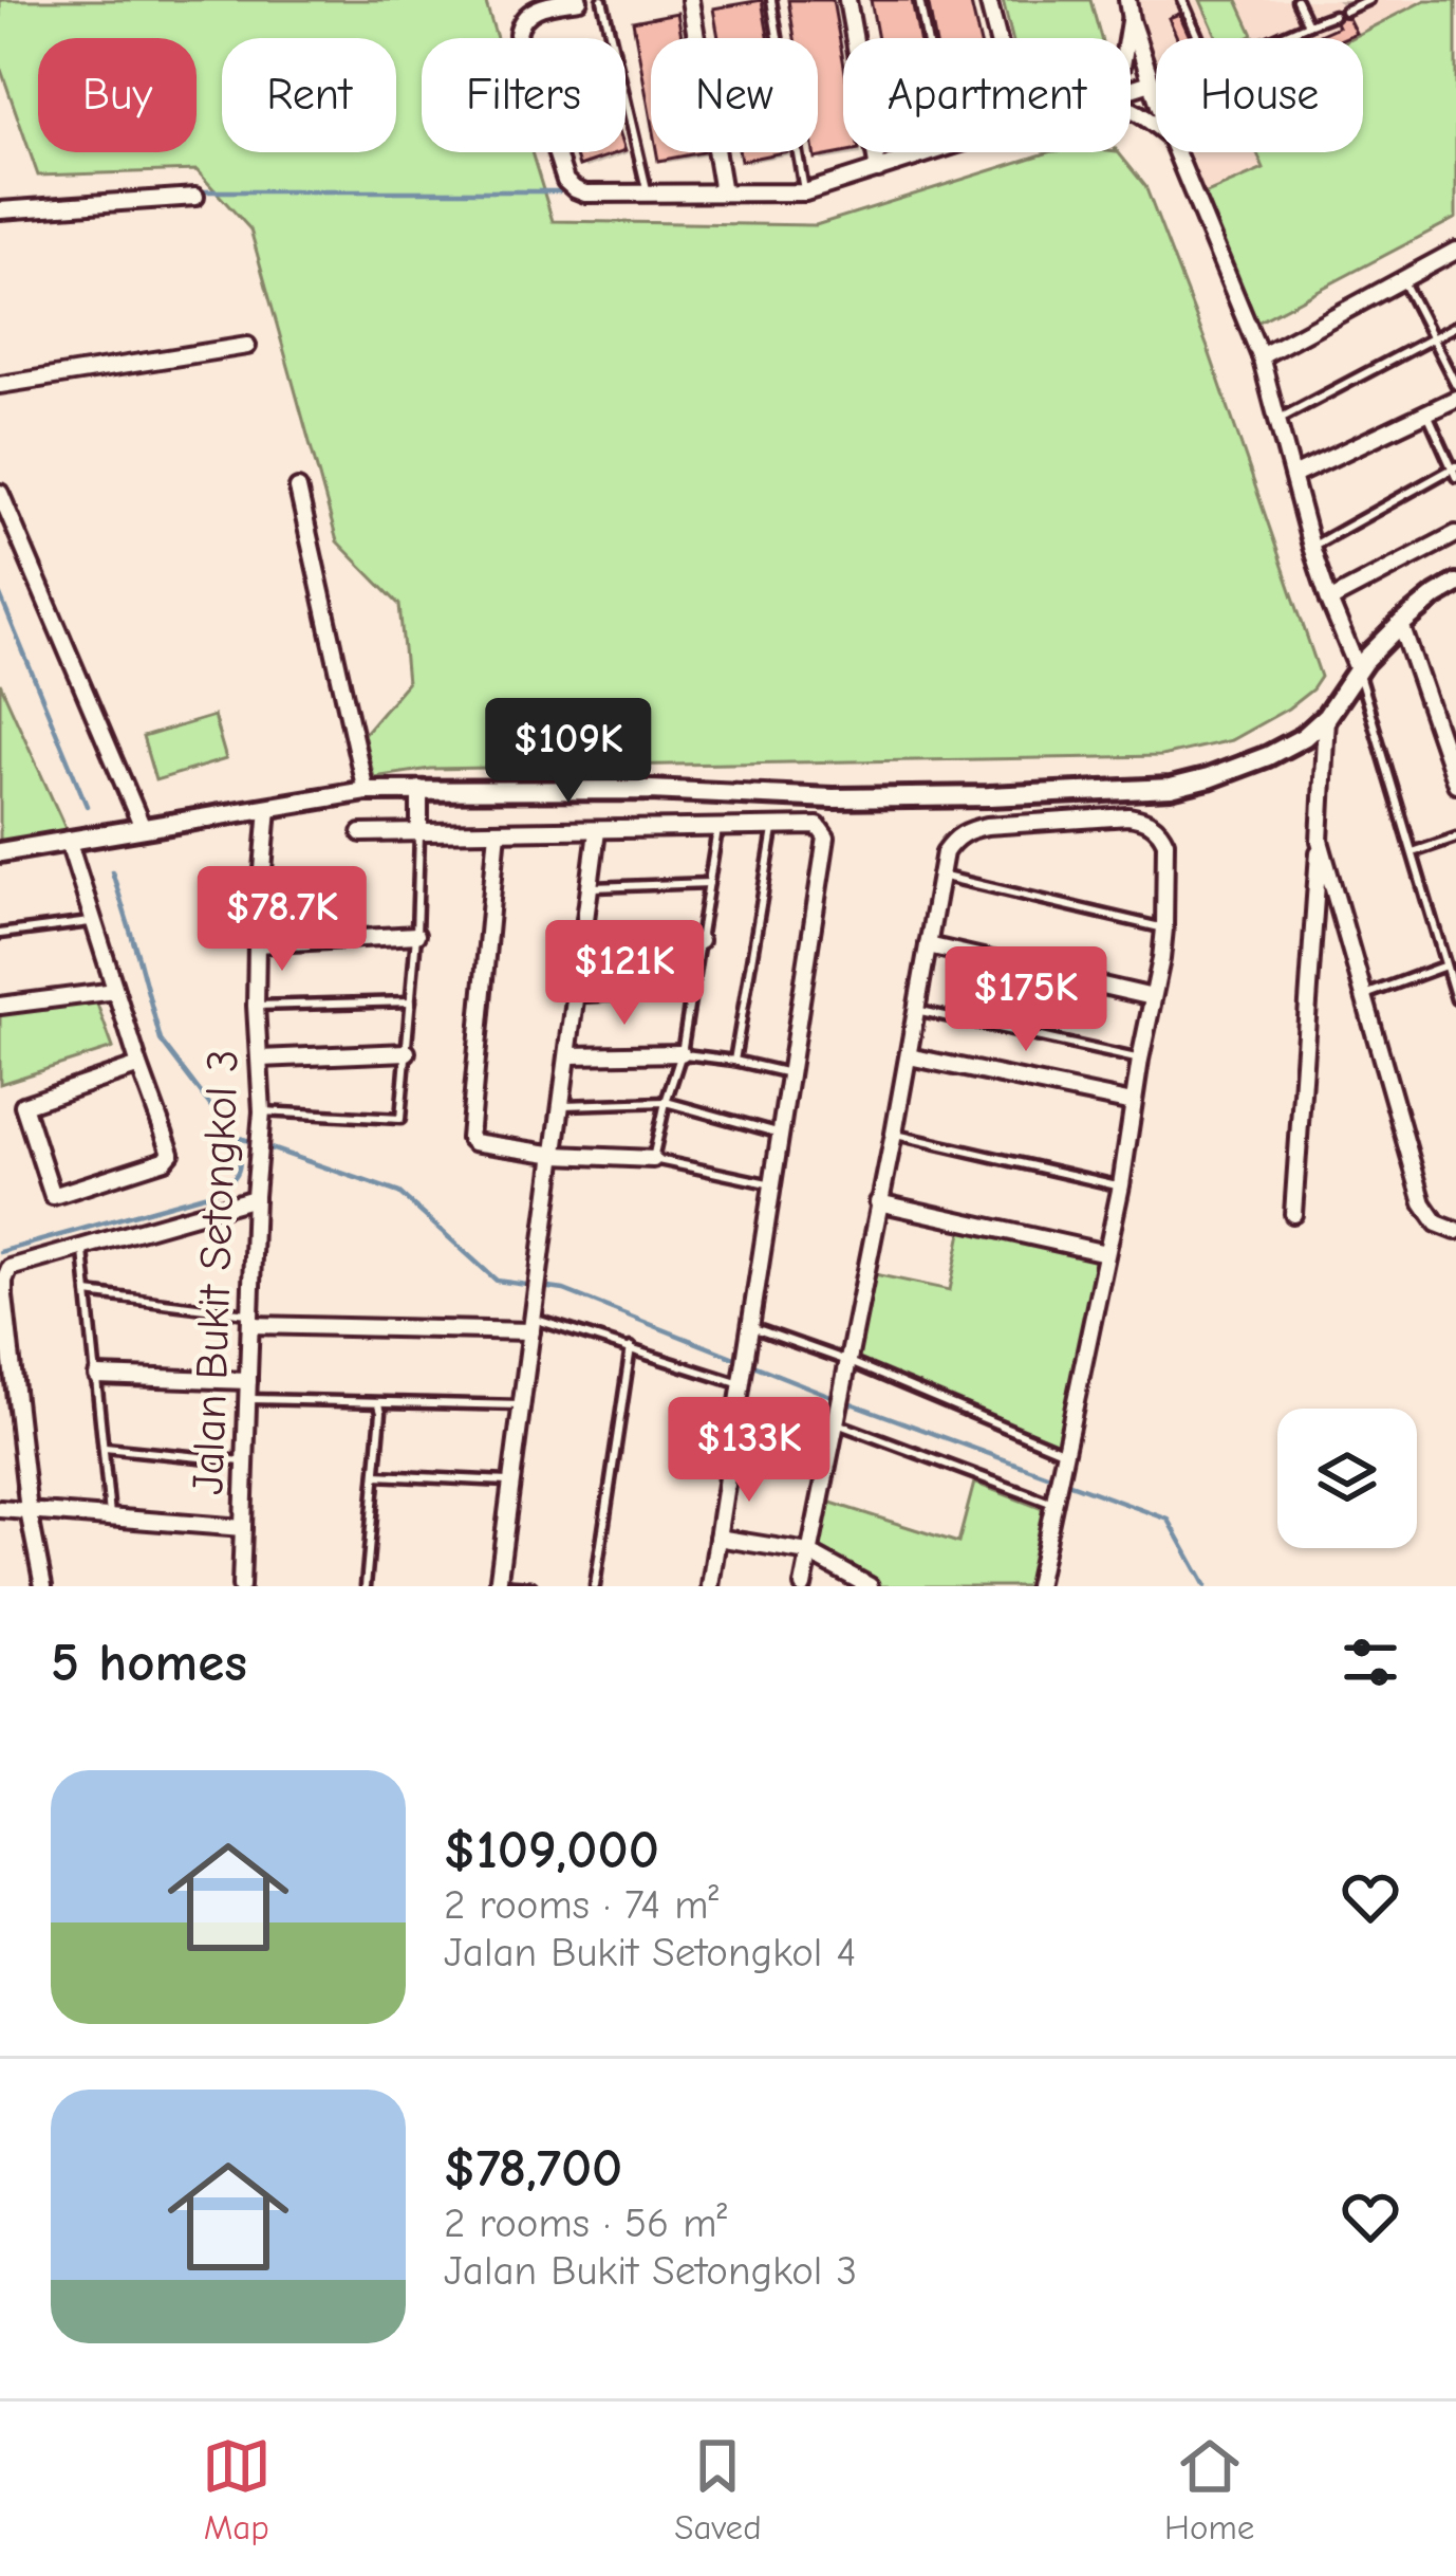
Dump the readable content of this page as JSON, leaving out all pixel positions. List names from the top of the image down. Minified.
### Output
{"streets":{"street":["Jalan Bukit Setongkol 3"]},"page":{"chip":["Buy","Rent","Filters","New","Apartment","House"],"price":["$109K","$78.7K","$121K","$175K","$133K"],"heading":"5 homes","list":[{"name":"$109,000","note":"2 rooms · 74 m² · Jalan Bukit Setongkol 4"},{"name":"$78,700","note":"2 rooms · 56 m² · Jalan Bukit Setongkol 3"}],"tabs":["Map","Saved","Home"]}}
